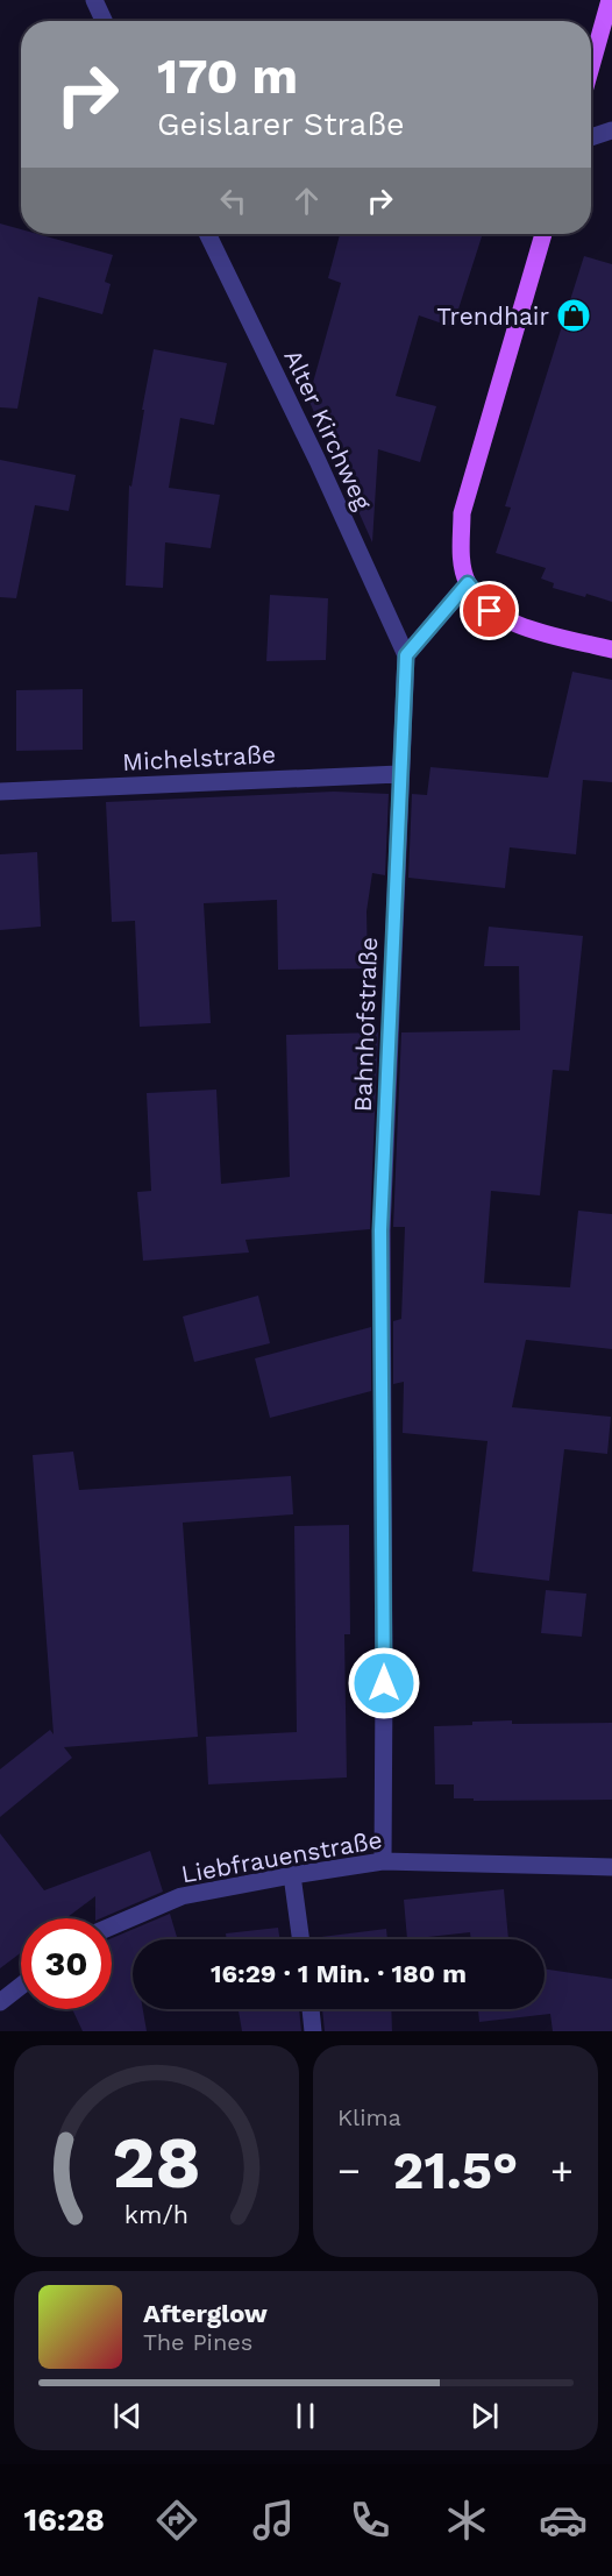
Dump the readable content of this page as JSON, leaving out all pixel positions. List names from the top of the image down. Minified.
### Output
{"streets":{"street":["Alter Kirchweg","Michelstraße","Bahnhofstraße","Liebfrauenstraße"]},"crossings":[["Alter Kirchweg","Bahnhofstraße"],["Michelstraße","Bahnhofstraße"],["Bahnhofstraße","Liebfrauenstraße"]],"places":{"shop":["Trendhair"]},"page":{"turn":["170 m","Geislarer Straße"],"limit":"30","trip":"16:29 · 1 Min. · 180 m","tile":"Klima","heat":["−","21.5°","+"],"song":["Afterglow","The Pines"],"tabs":"16:28","gauge":["28","km/h"]}}
